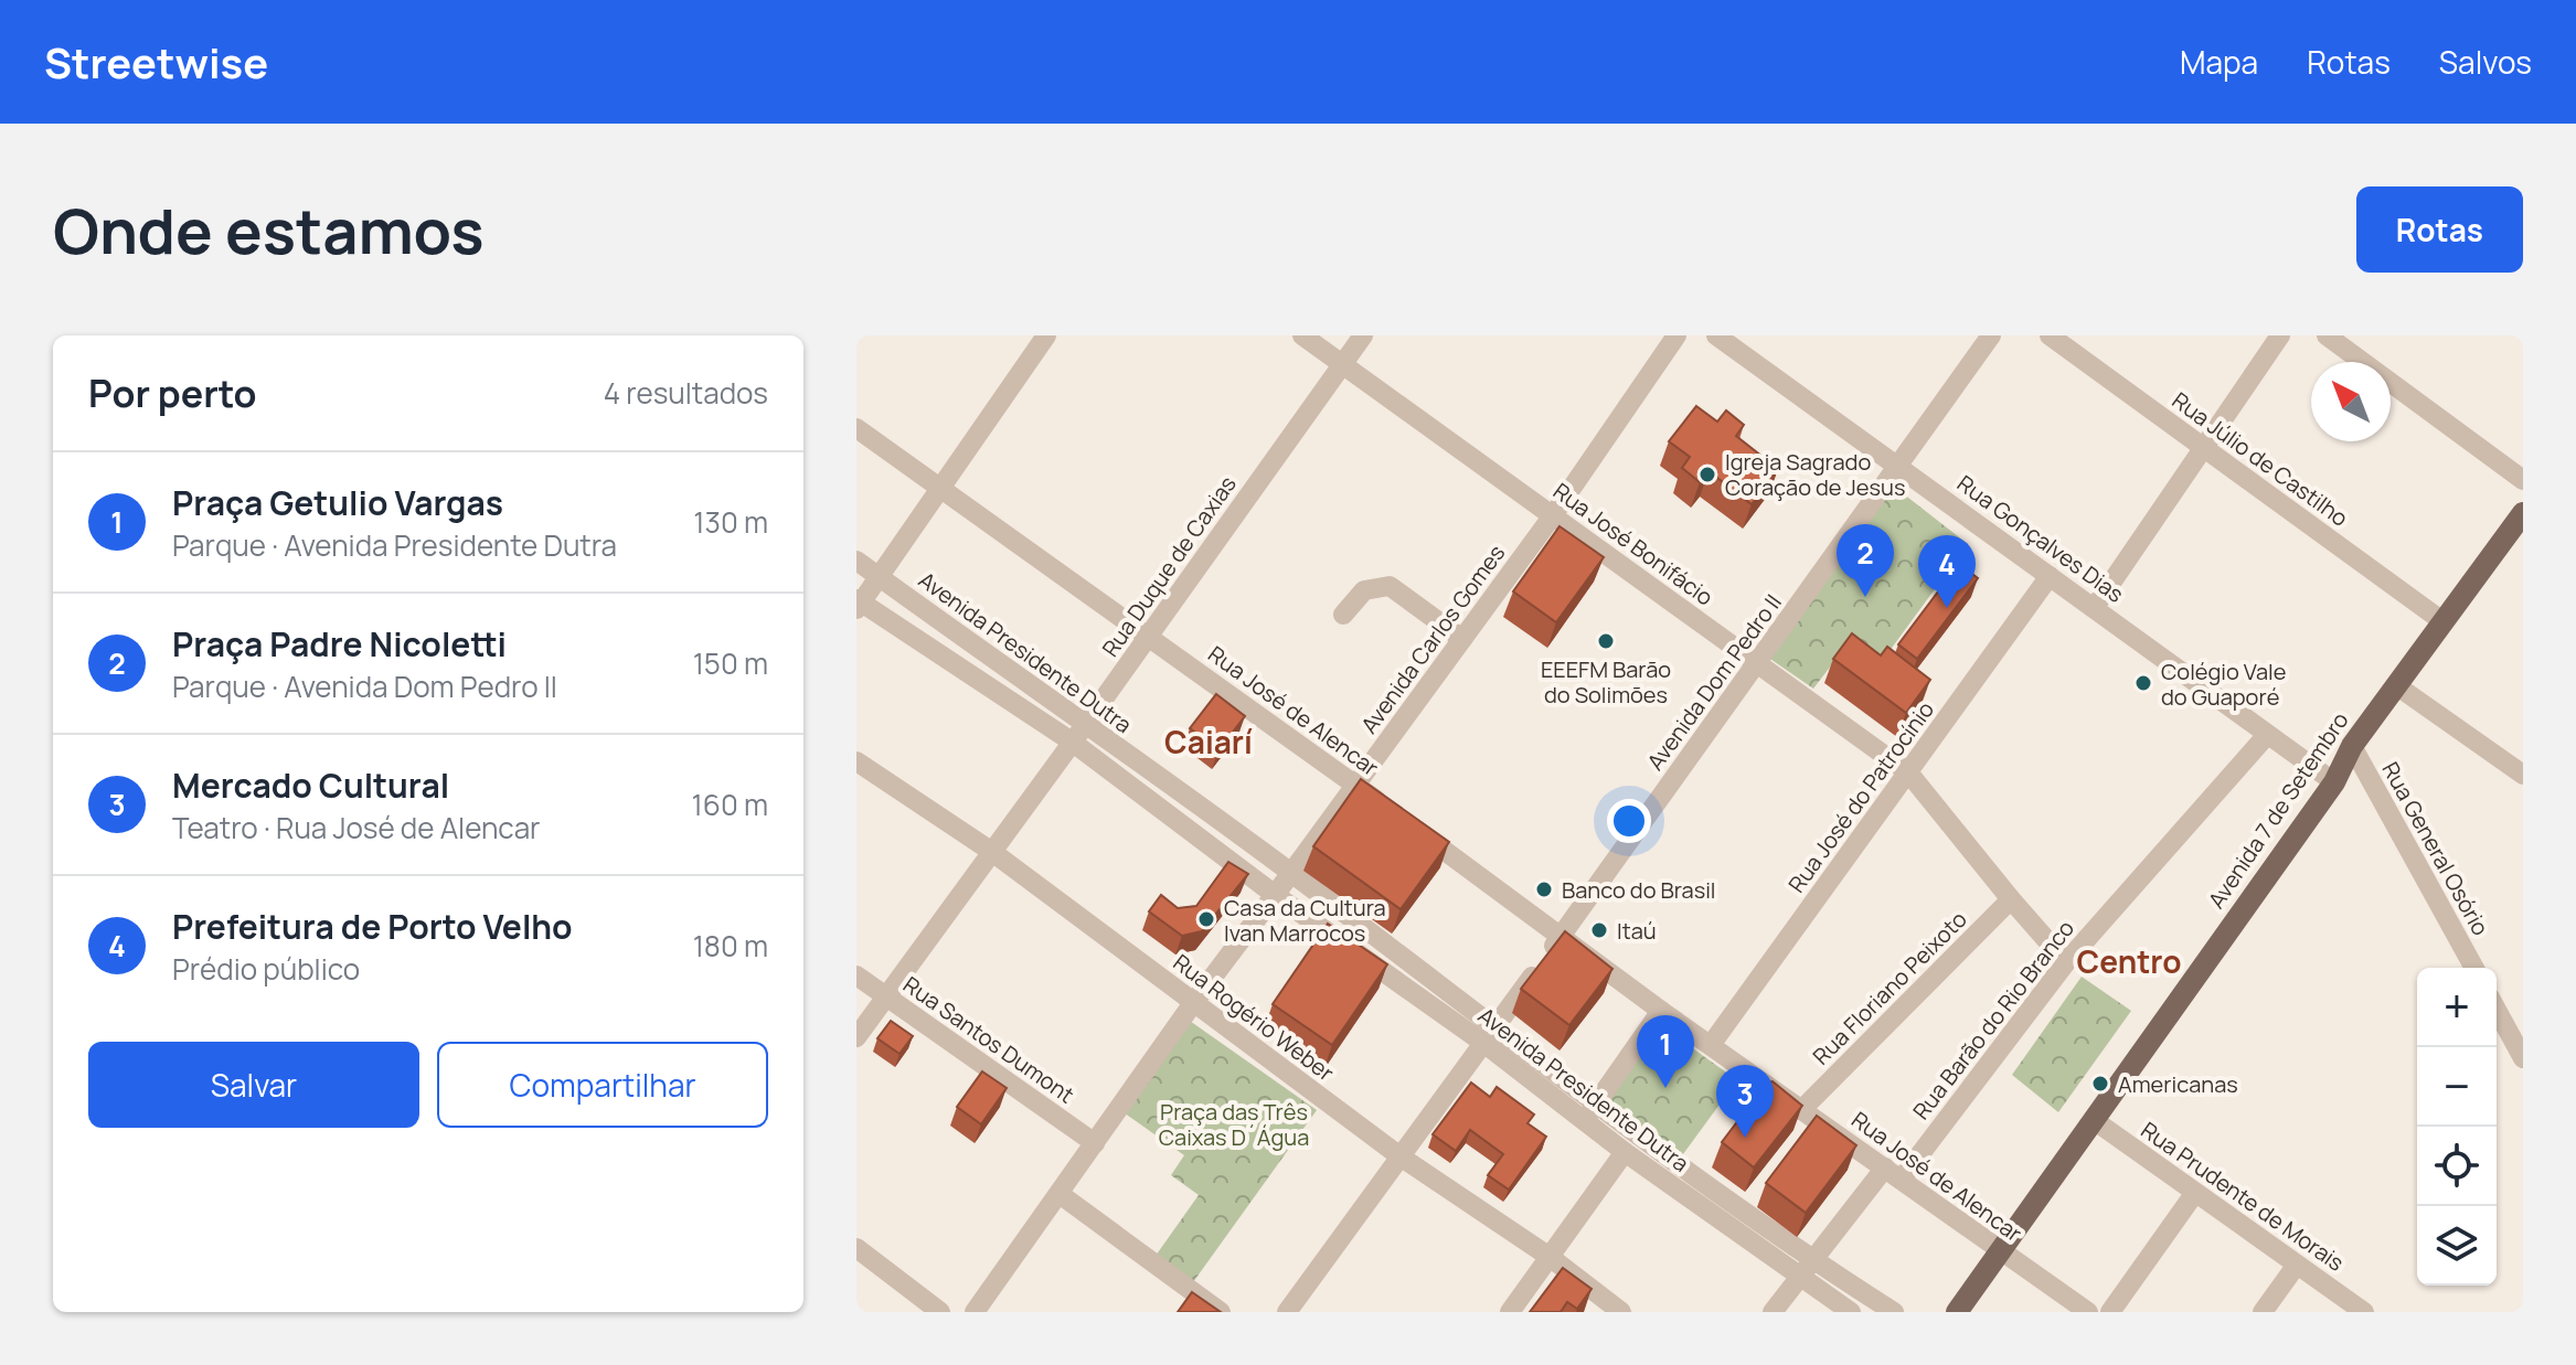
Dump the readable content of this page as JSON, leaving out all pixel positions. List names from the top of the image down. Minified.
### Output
{"streets":{"main road":["Avenida 7 de Setembro"],"street":["Rua Júlio de Castilho","Rua Gonçalves Dias","Rua José Bonifácio","Rua Duque de Caxias","Avenida Carlos Gomes","Avenida Presidente Dutra","Avenida Dom Pedro II","Rua José de Alencar","Rua José do Patrocínio","Rua General Osório","Rua Floriano Peixoto","Rua Rogério Weber","Rua Barão do Rio Branco","Rua Santos Dumont","Rua Prudente de Morais"]},"crossings":[["Rua Júlio de Castilho","Avenida 7 de Setembro"],["Rua Gonçalves Dias","Avenida Dom Pedro II"],["Rua Gonçalves Dias","Rua José do Patrocínio"],["Rua Gonçalves Dias","Avenida 7 de Setembro"],["Rua Gonçalves Dias","Rua Barão do Rio Branco"],["Rua José Bonifácio","Rua Duque de Caxias"],["Rua José Bonifácio","Avenida Carlos Gomes"],["Rua José Bonifácio","Avenida Dom Pedro II"],["Rua José Bonifácio","Rua José do Patrocínio"],["Rua José Bonifácio","Rua Floriano Peixoto"],["Rua José Bonifácio","Rua Barão do Rio Branco"],["Rua Duque de Caxias","Avenida Presidente Dutra"],["Rua Duque de Caxias","Rua José de Alencar"],["Rua Duque de Caxias","Rua Rogério Weber"],["Rua Duque de Caxias","Rua Santos Dumont"],["Avenida Carlos Gomes","Avenida Presidente Dutra"],["Avenida Carlos Gomes","Rua José de Alencar"],["Avenida Carlos Gomes","Rua Rogério Weber"],["Avenida Carlos Gomes","Rua Santos Dumont"],["Avenida Presidente Dutra","Avenida Dom Pedro II"],["Avenida Presidente Dutra","Rua Barão do Rio Branco"],["Avenida Dom Pedro II","Rua José de Alencar"],["Avenida Dom Pedro II","Rua Rogério Weber"],["Rua José de Alencar","Rua José do Patrocínio"],["Rua José de Alencar","Avenida 7 de Setembro"],["Rua José de Alencar","Rua Floriano Peixoto"],["Rua José de Alencar","Rua Barão do Rio Branco"],["Avenida 7 de Setembro","Rua General Osório"],["Avenida 7 de Setembro","Rua Prudente de Morais"]],"districts":["Caiarí","Centro"],"parks":["Praça das Três Caixas D´Água"],"places":["Igreja Sagrado Coração de Jesus","EEEFM Barão do Solimões","Colégio Vale do Guaporé","Banco do Brasil","Casa da Cultura Ivan Marrocos","Itaú","Americanas"],"north":"top left","page":{"header":"Streetwise","nav":["Mapa","Rotas","Salvos"],"buttons":["Rotas",["Salvar","Compartilhar"]],"title":"Onde estamos","heading":["Por perto","4 resultados"],"list":[{"mark":"1","name":"Praça Getulio Vargas","note":"Parque · Avenida Presidente Dutra","value":"130 m"},{"mark":"2","name":"Praça Padre Nicoletti","note":"Parque · Avenida Dom Pedro II","value":"150 m"},{"mark":"3","name":"Mercado Cultural","note":"Teatro · Rua José de Alencar","value":"160 m"},{"mark":"4","name":"Prefeitura de Porto Velho","note":"Prédio público","value":"180 m"}],"pins":["2","4","1","3"],"map_buttons":["+","−"]}}
